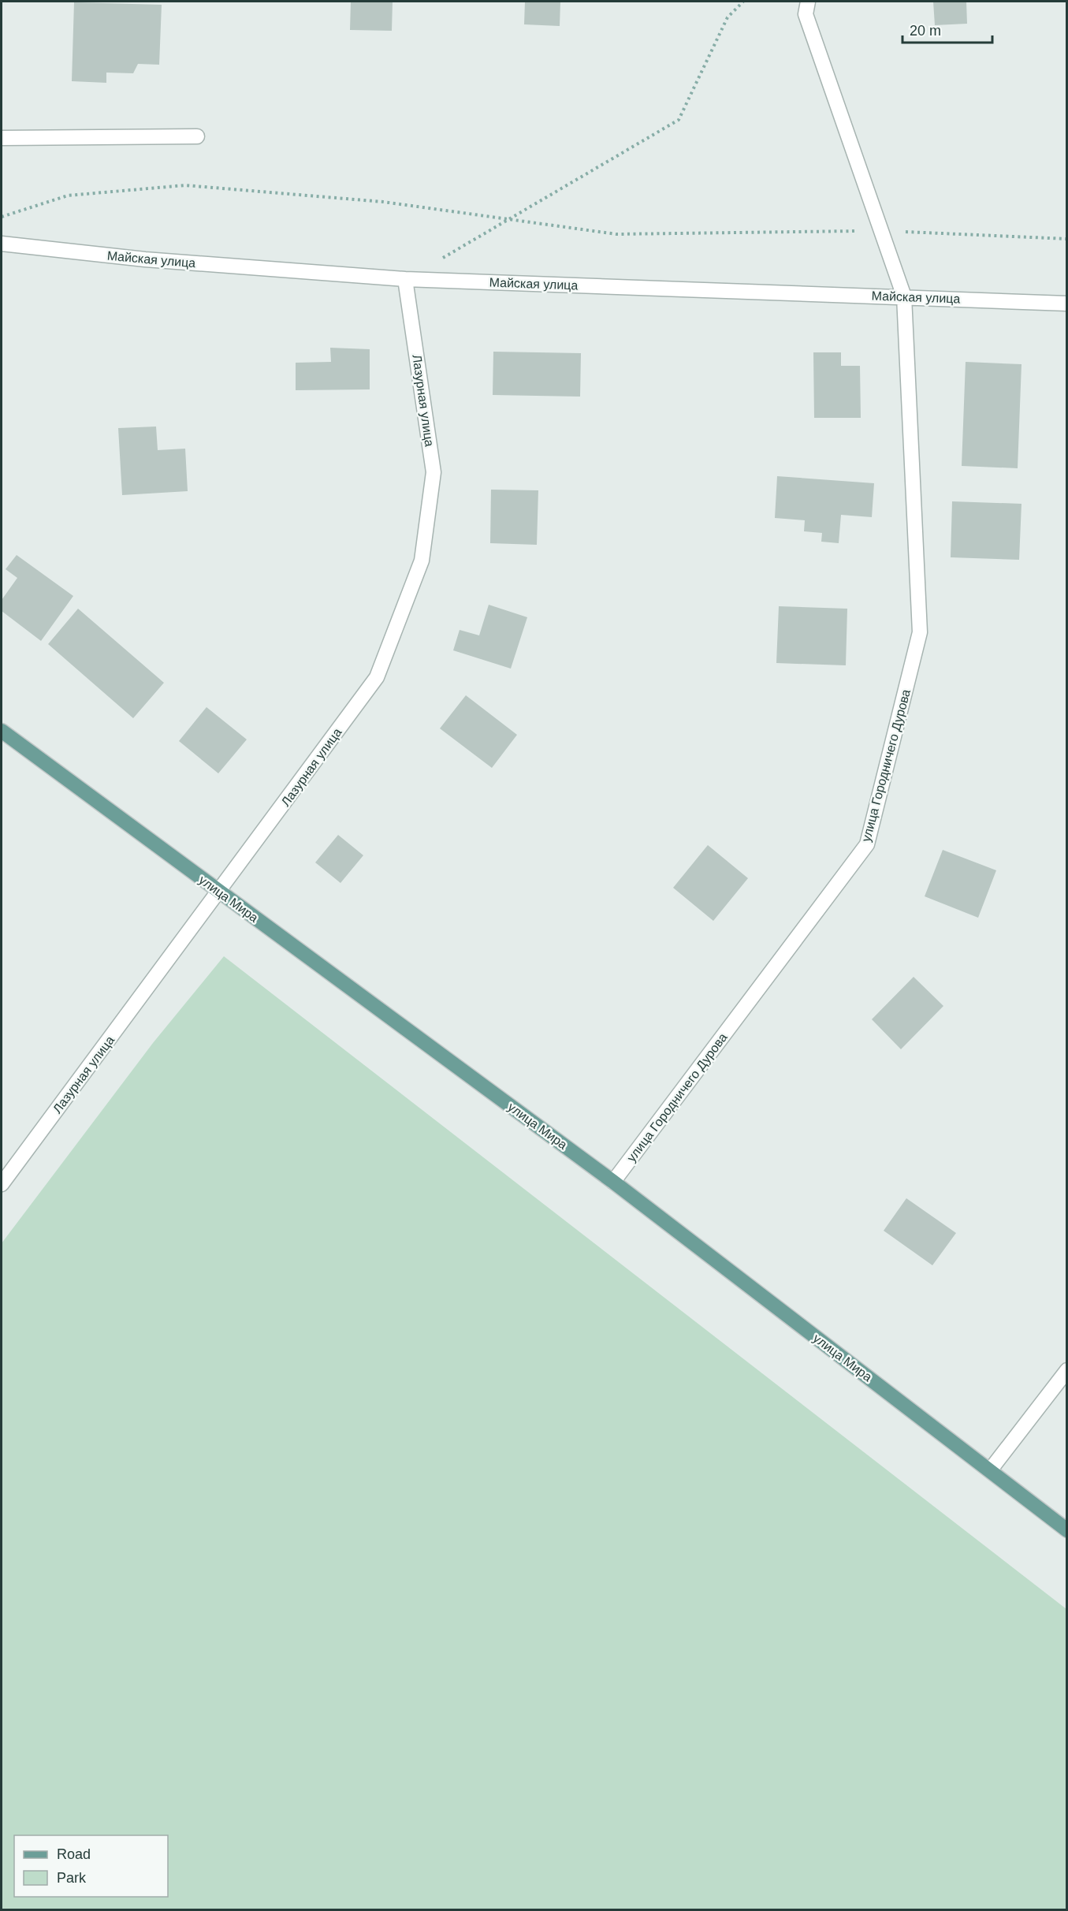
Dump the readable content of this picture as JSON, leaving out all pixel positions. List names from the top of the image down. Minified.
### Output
{"streets":{"main road":["улица Мира"],"street":["Майская улица","Лазурная улица","улица Городничего Дурова"]},"crossings":[["Майская улица","Лазурная улица"],["Майская улица","улица Городничего Дурова"],["Лазурная улица","улица Мира"],["улица Городничего Дурова","улица Мира"]],"legend":["Road","Park"],"scale_bar":"20 m"}
